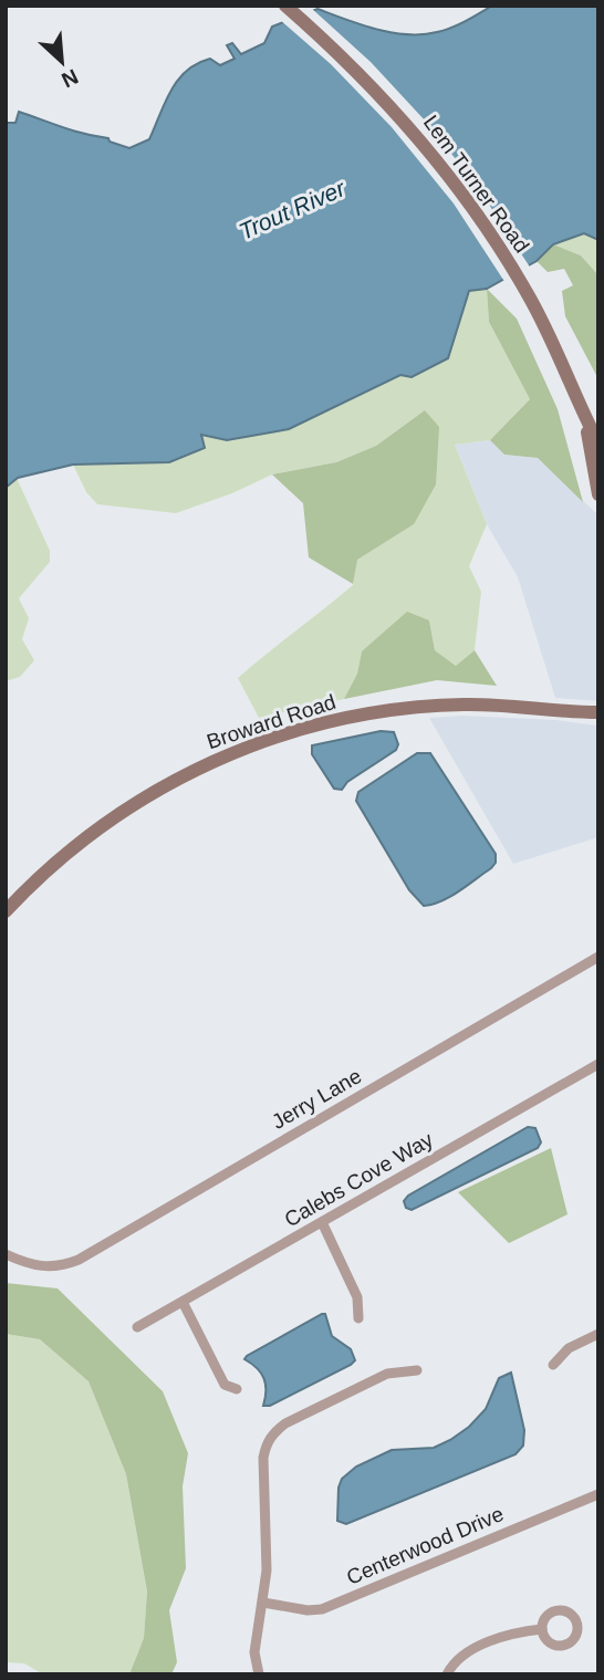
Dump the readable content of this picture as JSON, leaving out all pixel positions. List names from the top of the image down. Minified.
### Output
{"streets":{"main road":["Lem Turner Road","Broward Road"],"street":["Jerry Lane","Calebs Cove Way","Centerwood Drive"]},"water":["Trout River"],"north":"bottom right"}
